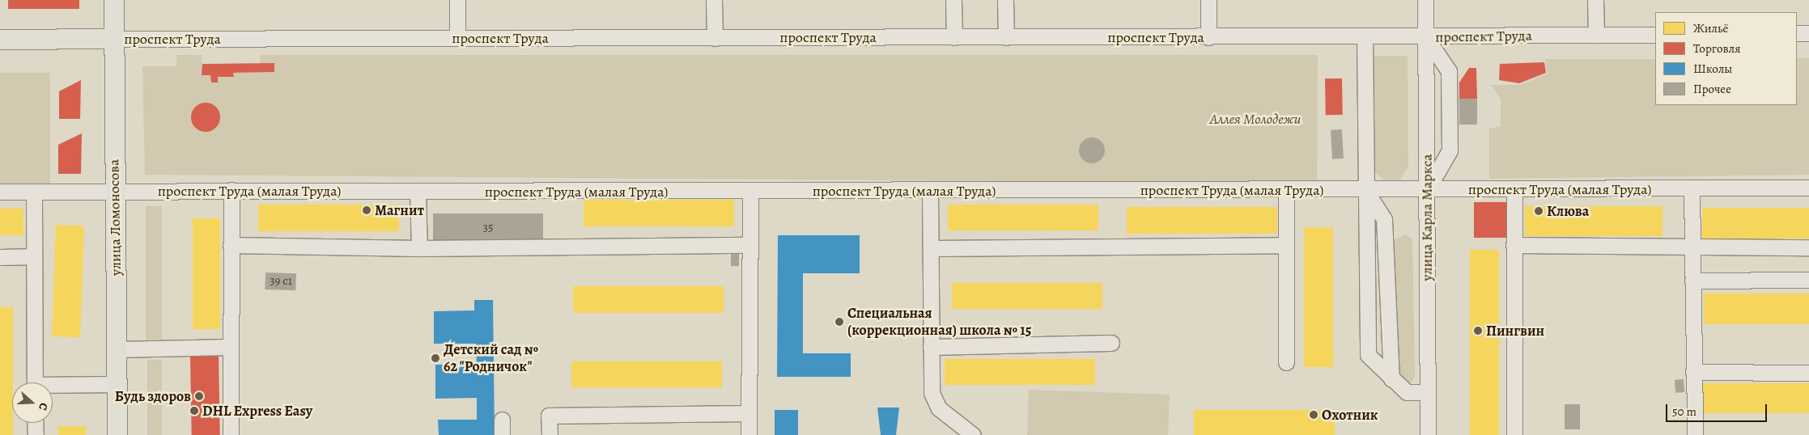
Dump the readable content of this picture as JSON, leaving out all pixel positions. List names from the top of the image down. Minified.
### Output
{"streets":{"main road":["проспект Труда","улица Ломоносова"],"street":["проспект Труда (малая Труда)","улица Карла Маркса"]},"crossings":[["проспект Труда","улица Ломоносова"],["проспект Труда","улица Карла Маркса"],["проспект Труда (малая Труда)","улица Ломоносова"],["проспект Труда (малая Труда)","улица Карла Маркса"]],"parks":["Аллея Молодежи"],"places":["Магнит","Клюва","Специальная (коррекционная) школа № 15","Пингвин","Детский сад № 62 \"Родничок\"","Будь здоров","DHL Express Easy","Охотник"],"house_numbers":["35","39 с1"],"legend":["Жильё","Торговля","Школы","Прочее"],"scale_bar":"50 m","north":"right"}
